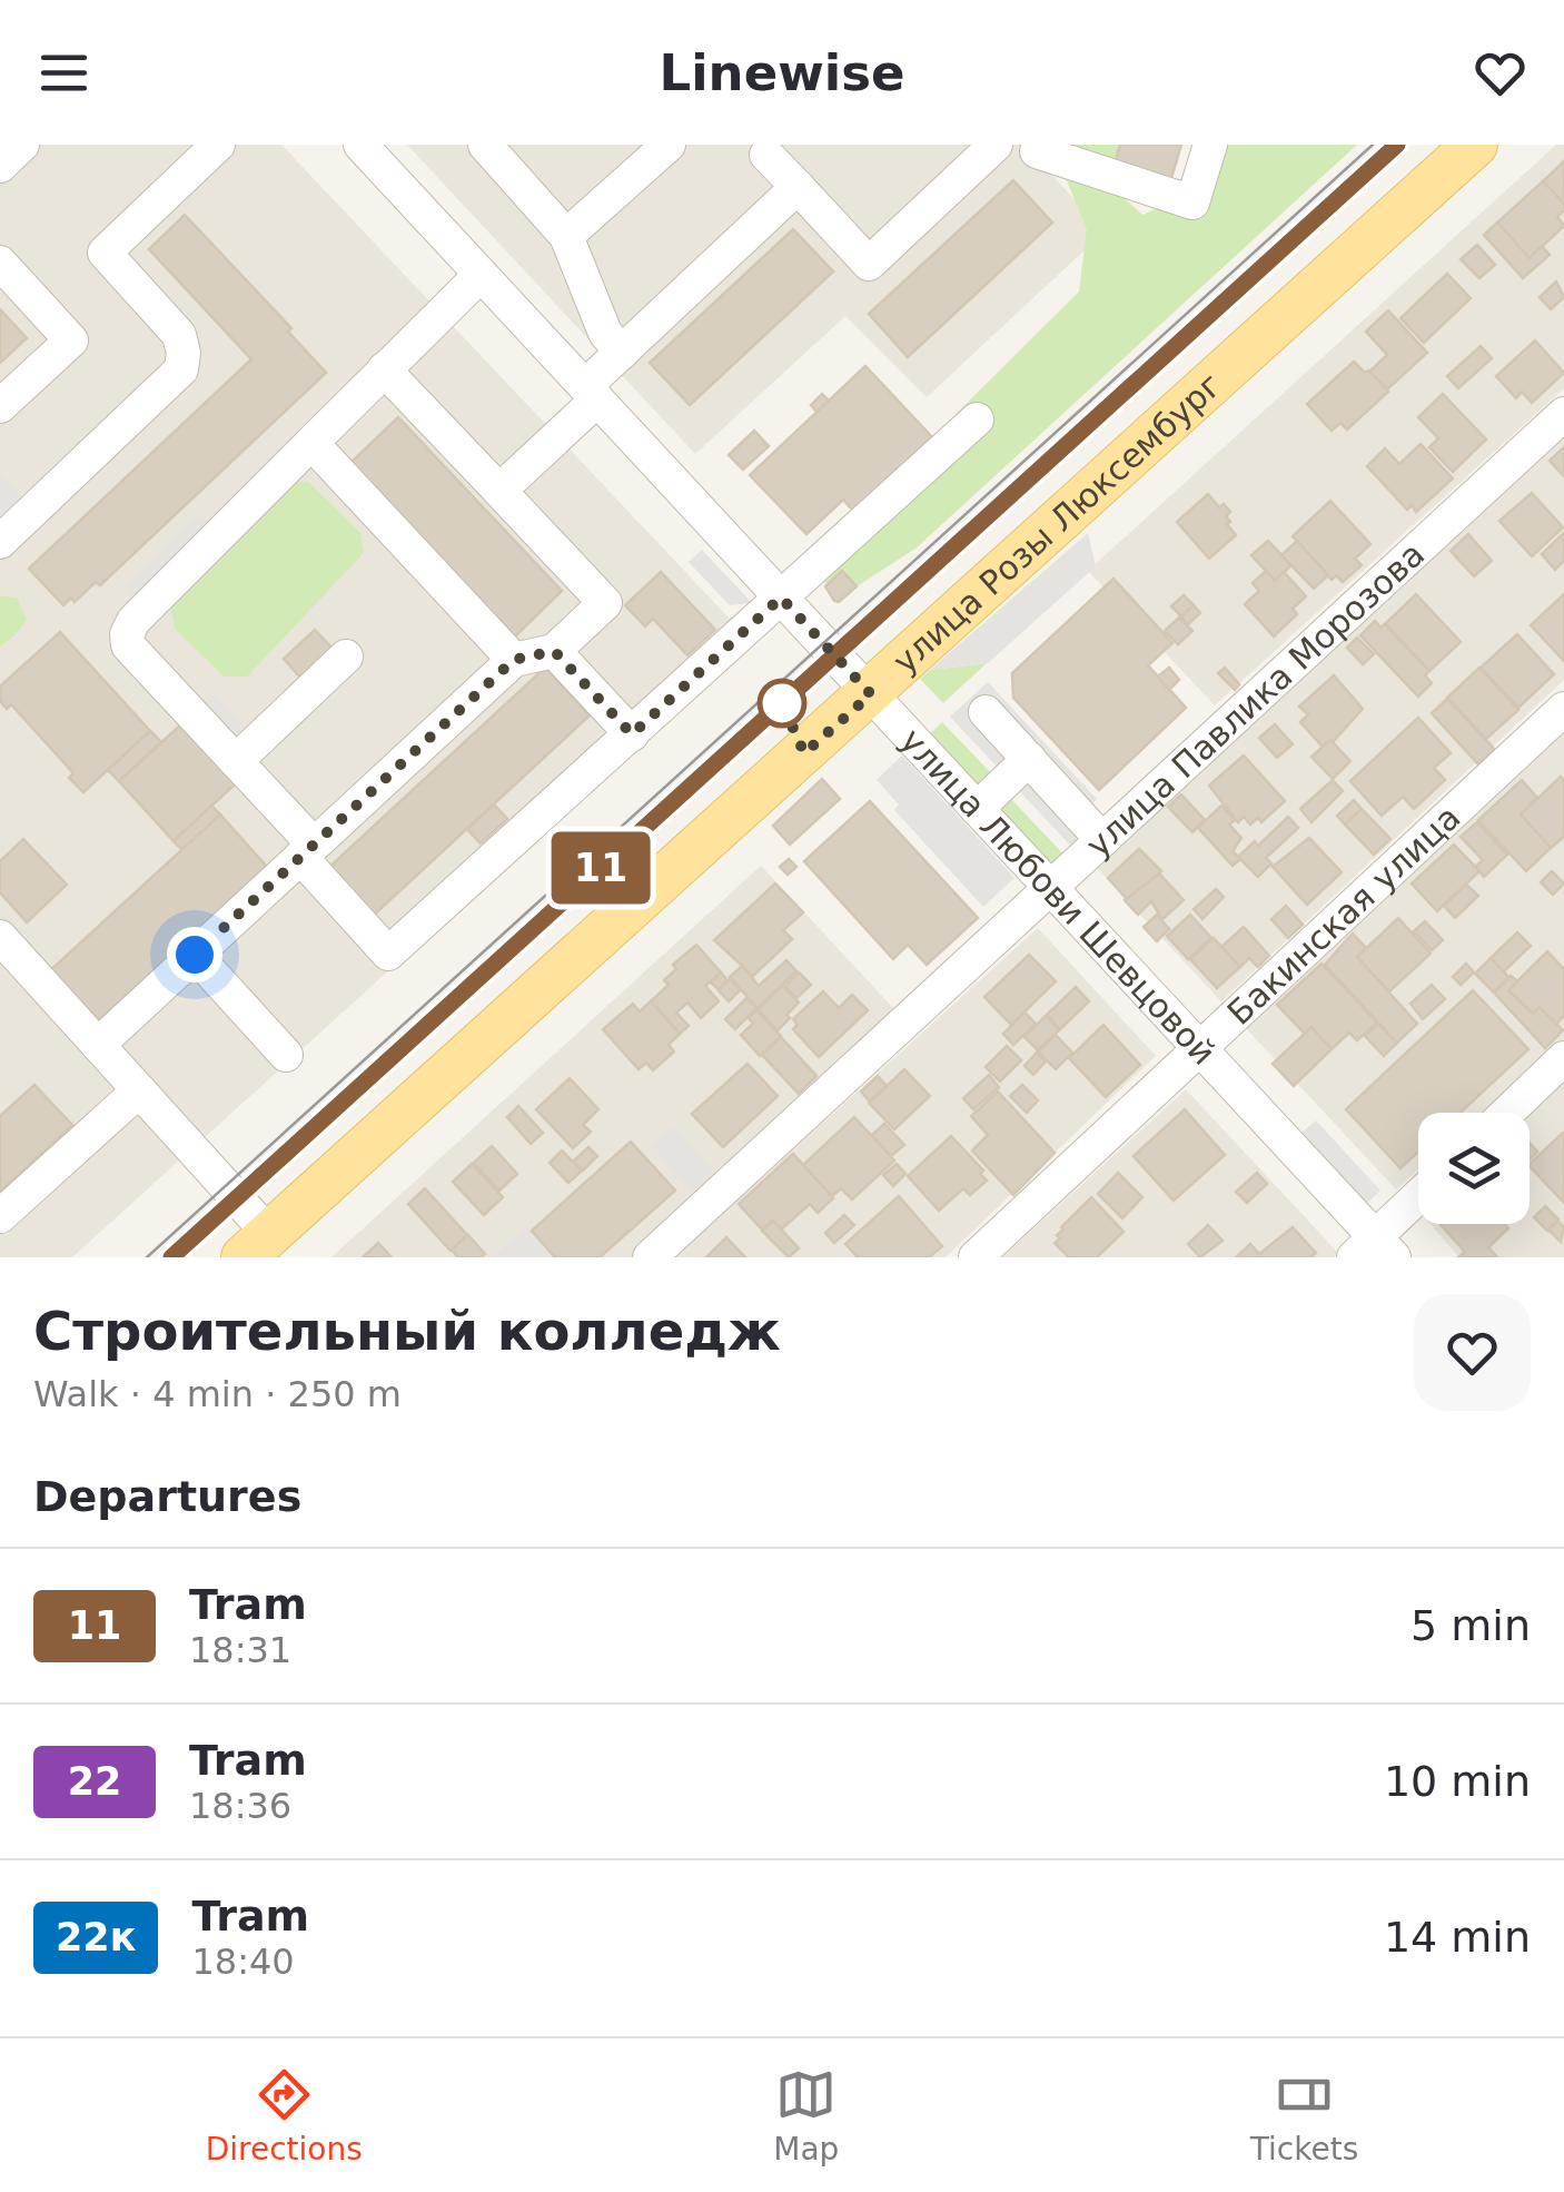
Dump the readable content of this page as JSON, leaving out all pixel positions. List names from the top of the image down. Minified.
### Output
{"streets":{"main road":["улица Розы Люксембург"],"street":["улица Павлика Морозова","улица Любови Шевцовой","Бакинская улица"]},"crossings":[["улица Розы Люксембург","улица Любови Шевцовой"],["улица Павлика Морозова","улица Любови Шевцовой"],["улица Любови Шевцовой","Бакинская улица"]],"lines":["tram line 11"],"page":{"header":"Linewise","on_map":"11","heading":[["Строительный колледж","Walk · 4 min · 250 m"],"Departures"],"list":[{"mark":"11","name":"Tram","note":"18:31","value":"5 min"},{"mark":"22","name":"Tram","note":"18:36","value":"10 min"},{"mark":"22к","name":"Tram","note":"18:40","value":"14 min"}],"tabs":["Directions","Map","Tickets"]}}
